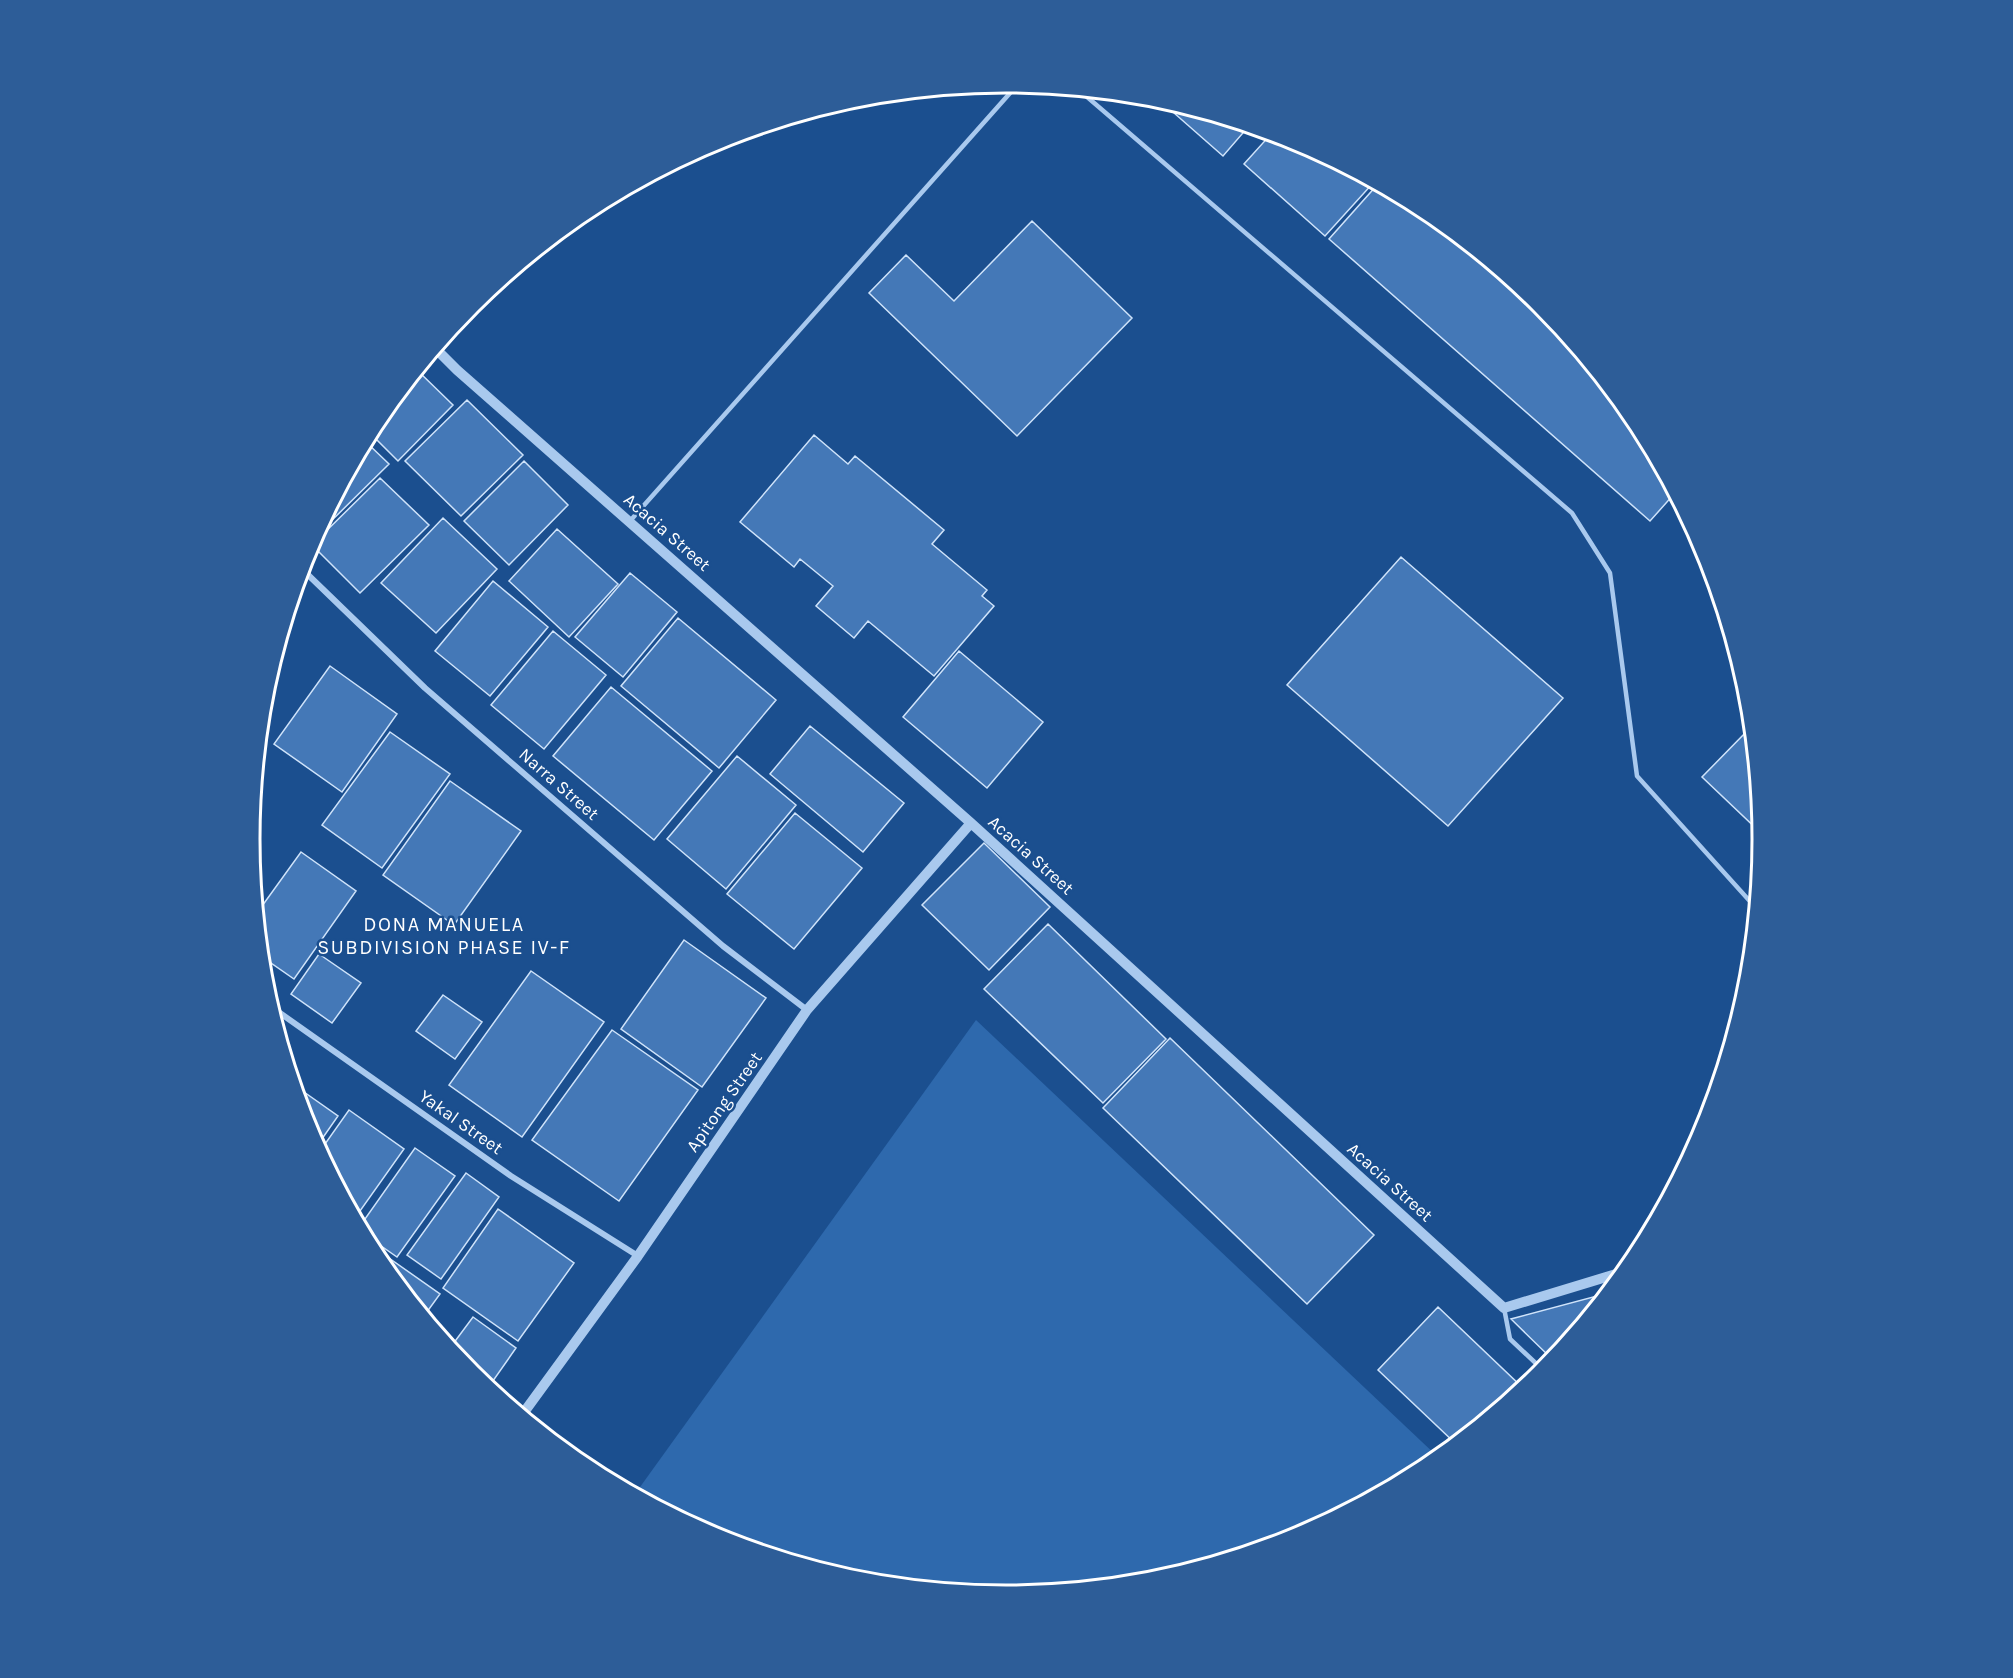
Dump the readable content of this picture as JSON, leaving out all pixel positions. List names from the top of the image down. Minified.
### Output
{"streets":{"street":["Acacia Street","Narra Street","Apitong Street","Yakal Street"]},"crossings":[["Acacia Street","Apitong Street"],["Narra Street","Apitong Street"],["Apitong Street","Yakal Street"]],"districts":["DONA MANUELA SUBDIVISION PHASE IV-F"]}
